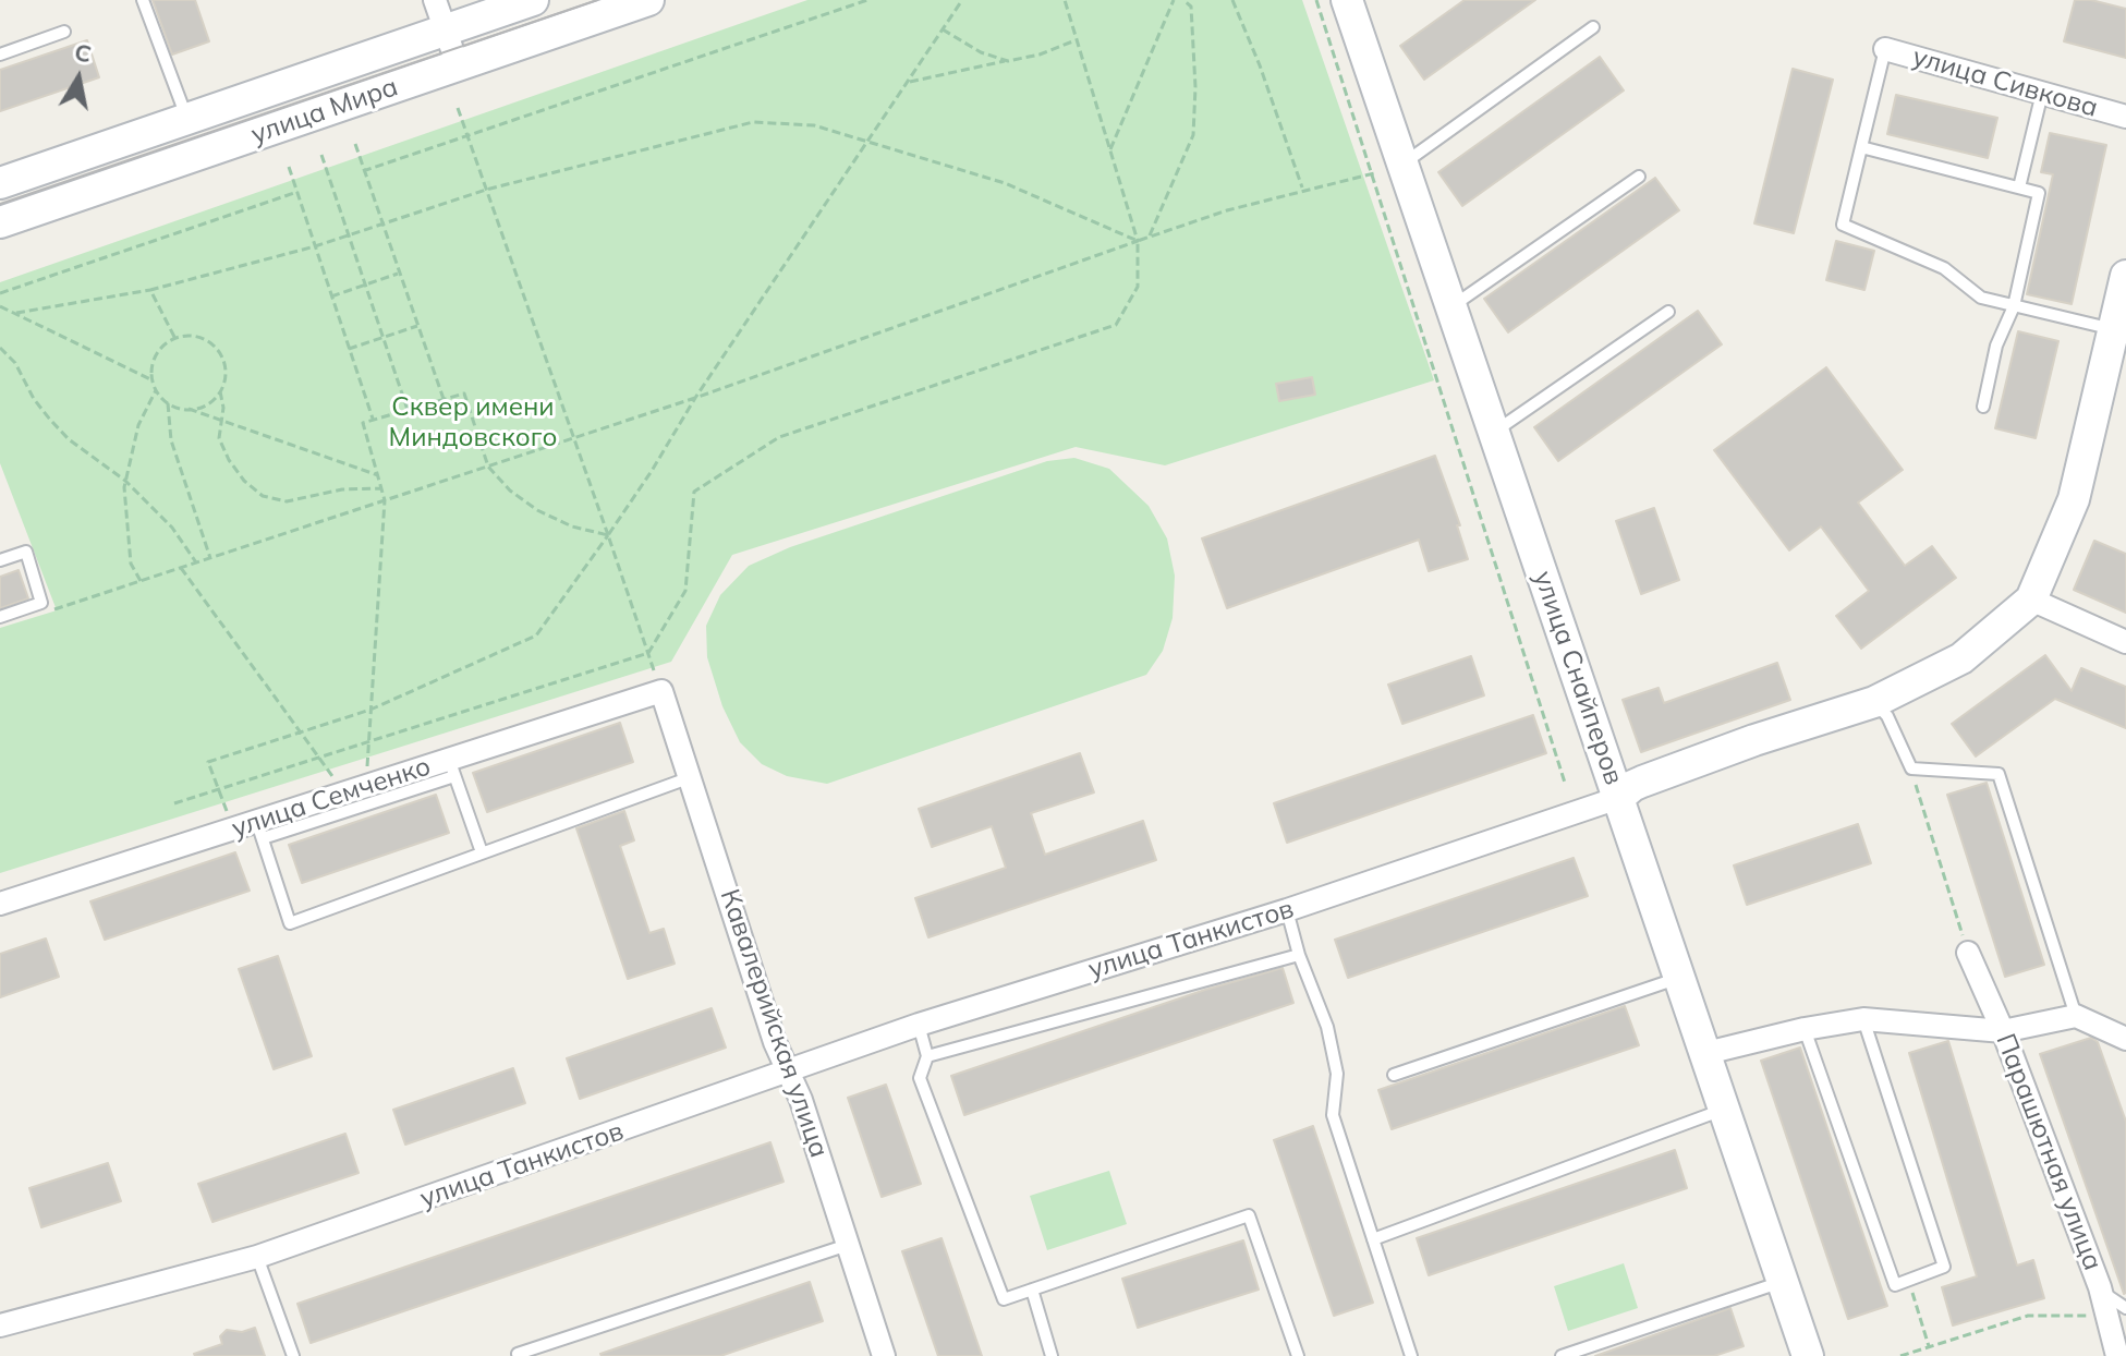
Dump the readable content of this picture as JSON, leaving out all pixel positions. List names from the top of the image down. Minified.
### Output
{"streets":{"street":["улица Сивкова","улица Мира","улица Снайперов","улица Семченко","улица Танкистов","Кавалерийская улица","Парашютная улица"]},"crossings":[["улица Снайперов","улица Танкистов"],["улица Семченко","Кавалерийская улица"],["улица Танкистов","Кавалерийская улица"]],"parks":["Сквер имени Миндовского"],"north":"top"}
